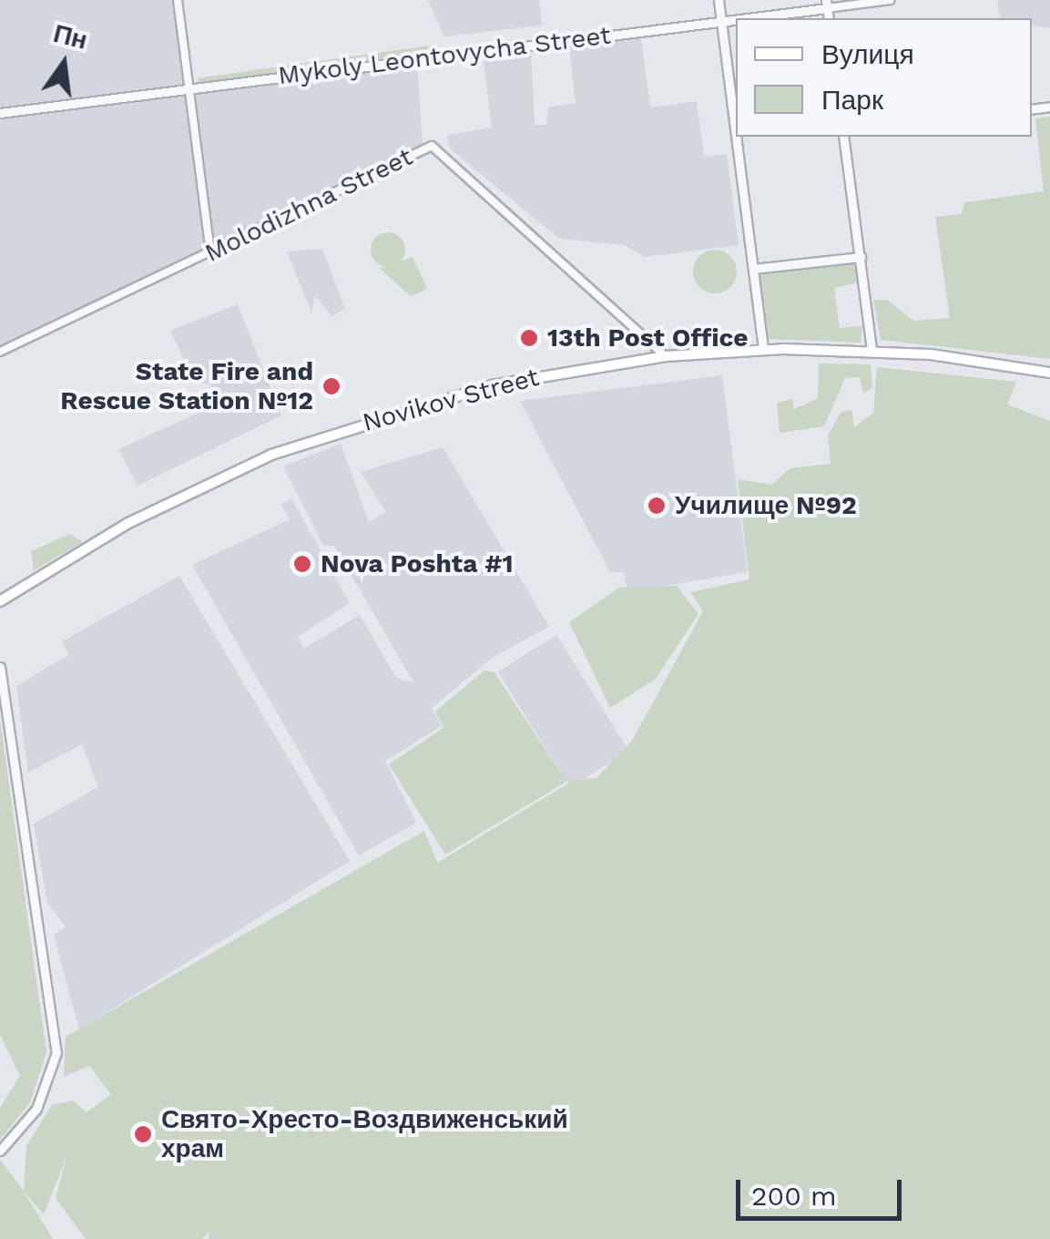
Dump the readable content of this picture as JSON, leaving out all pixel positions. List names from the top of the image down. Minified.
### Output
{"streets":{"main road":["Novikov Street"],"street":["Mykoly Leontovycha Street","Molodizhna Street"]},"crossings":[["Molodizhna Street","Novikov Street"]],"places":["13th Post Office","State Fire and Rescue Station №12","Училище №92","Nova Poshta #1","Свято-Хресто-Воздвиженський храм"],"legend":["Вулиця","Парк"],"scale_bar":"200 m","north":"top"}
